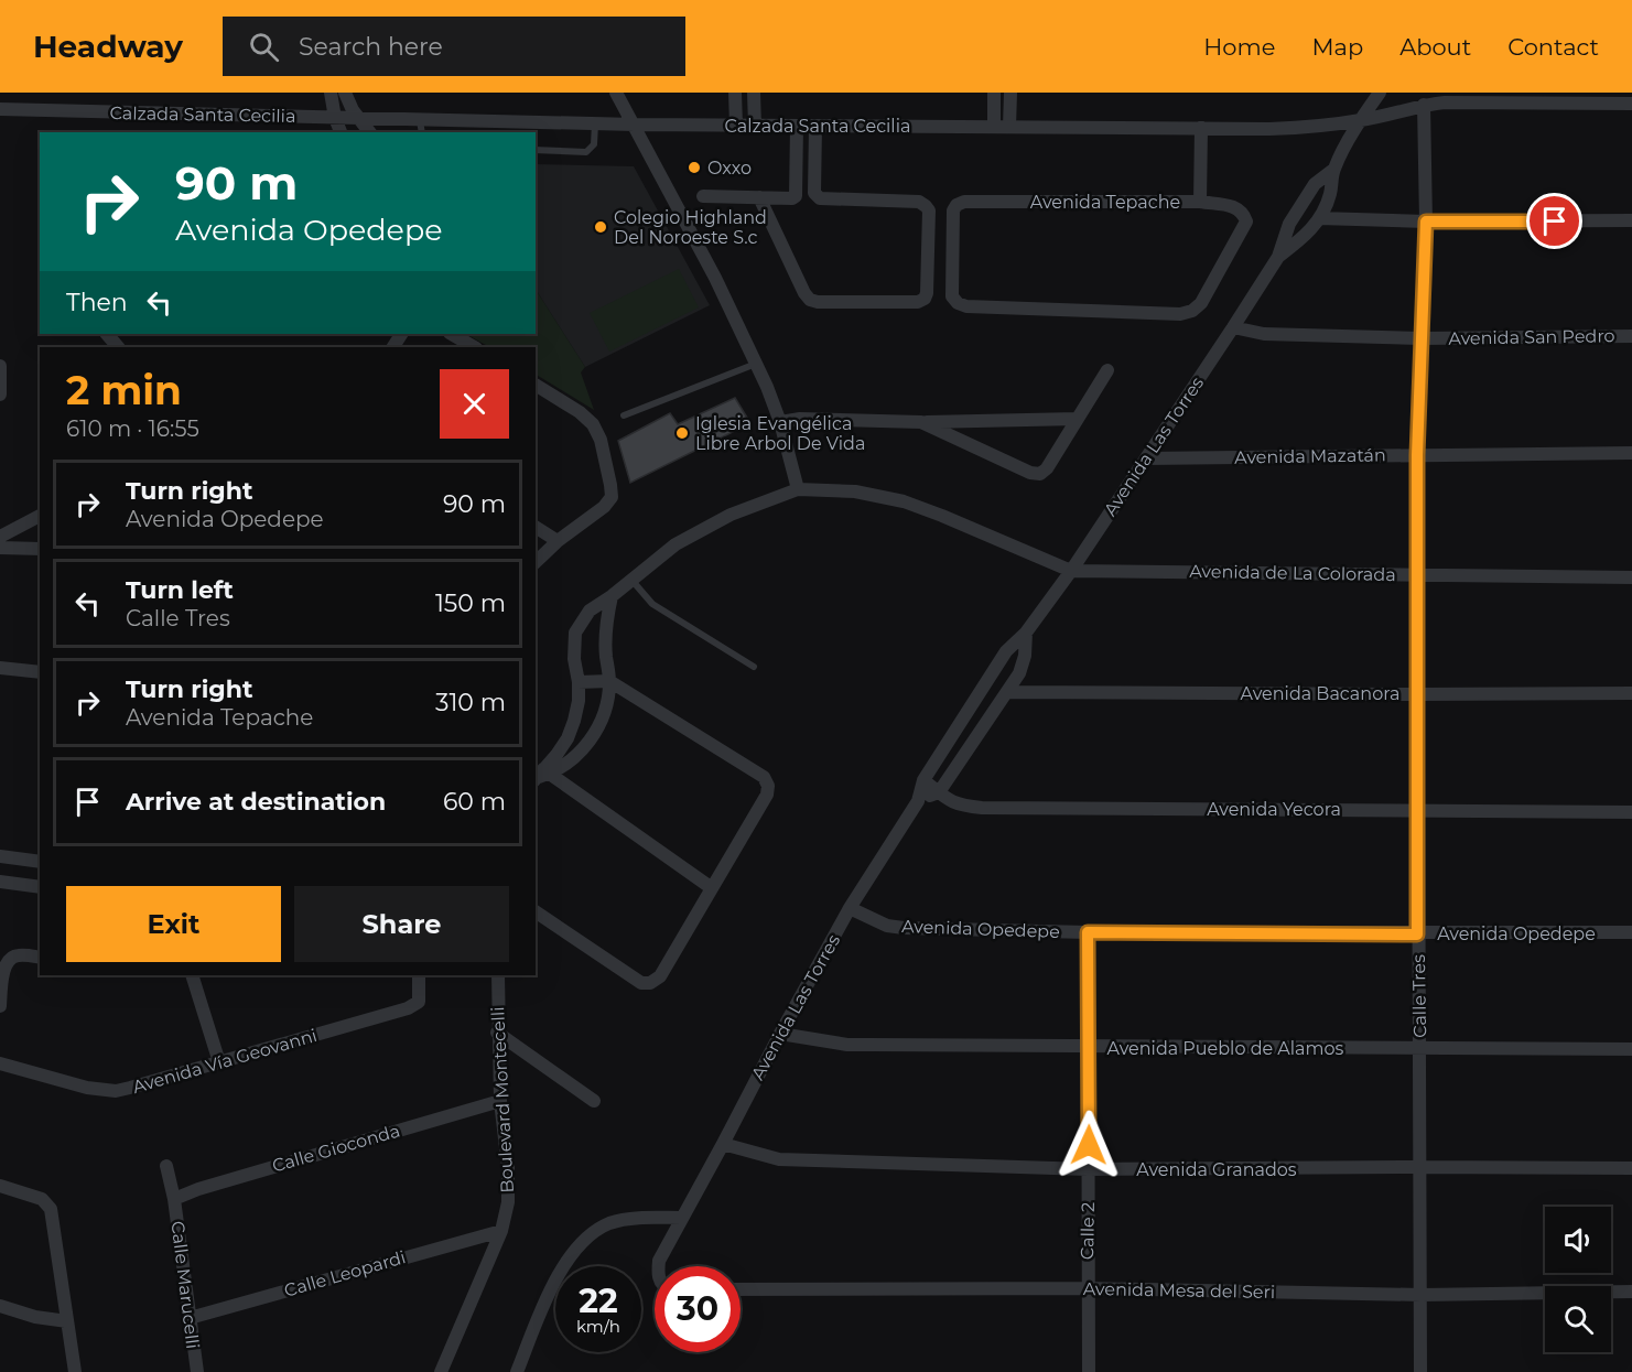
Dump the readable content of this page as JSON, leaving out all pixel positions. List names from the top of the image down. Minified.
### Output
{"streets":{"street":["Calzada Santa Cecilia","Avenida Tepache","Avenida San Pedro","Avenida Las Torres","Avenida Mazatán","Avenida de La Colorada","Avenida Bacanora","Avenida Yecora","Avenida Opedepe","Calle Tres","Avenida Pueblo de Alamos","Avenida Vía Geovanni","Boulevard Montecelli","Calle Gioconda","Avenida Granados","Calle 2","Calle Leopardi","Calle Marucelli","Avenida Mesa del Seri"]},"crossings":[["Calzada Santa Cecilia","Avenida Las Torres"],["Calzada Santa Cecilia","Calle Tres"],["Avenida San Pedro","Avenida Las Torres"],["Avenida San Pedro","Calle Tres"],["Avenida Las Torres","Avenida Mazatán"],["Avenida Las Torres","Avenida de La Colorada"],["Avenida Las Torres","Avenida Bacanora"],["Avenida Las Torres","Avenida Yecora"],["Avenida Las Torres","Avenida Opedepe"],["Avenida Las Torres","Avenida Pueblo de Alamos"],["Avenida Las Torres","Avenida Granados"],["Avenida Mazatán","Calle Tres"],["Avenida de La Colorada","Calle Tres"],["Avenida Bacanora","Calle Tres"],["Avenida Yecora","Calle Tres"],["Avenida Opedepe","Calle Tres"],["Avenida Opedepe","Calle 2"],["Calle Tres","Avenida Pueblo de Alamos"],["Calle Tres","Avenida Granados"],["Calle Tres","Avenida Mesa del Seri"],["Avenida Pueblo de Alamos","Calle 2"],["Boulevard Montecelli","Calle Gioconda"],["Boulevard Montecelli","Calle Leopardi"],["Calle Gioconda","Calle Marucelli"],["Avenida Granados","Calle 2"],["Calle 2","Avenida Mesa del Seri"],["Calle Leopardi","Calle Marucelli"]],"places":["Oxxo","Colegio Highland Del Noroeste S.c","Iglesia Evangélica Libre Arbol De Vida"],"page":{"header":"Headway","search":"Search here","nav":["Home","Map","About","Contact"],"turn":["90 m","Avenida Opedepe"],"then":"Then","heading":["2 min","610 m · 16:55"],"list":[{"name":"Turn right","note":"Avenida Opedepe","value":"90 m"},{"name":"Turn left","note":"Calle Tres","value":"150 m"},{"name":"Turn right","note":"Avenida Tepache","value":"310 m"},{"name":"Arrive at destination","value":"60 m"}],"buttons":["Exit","Share"],"speed":"22 km/h","limit":"30"}}
